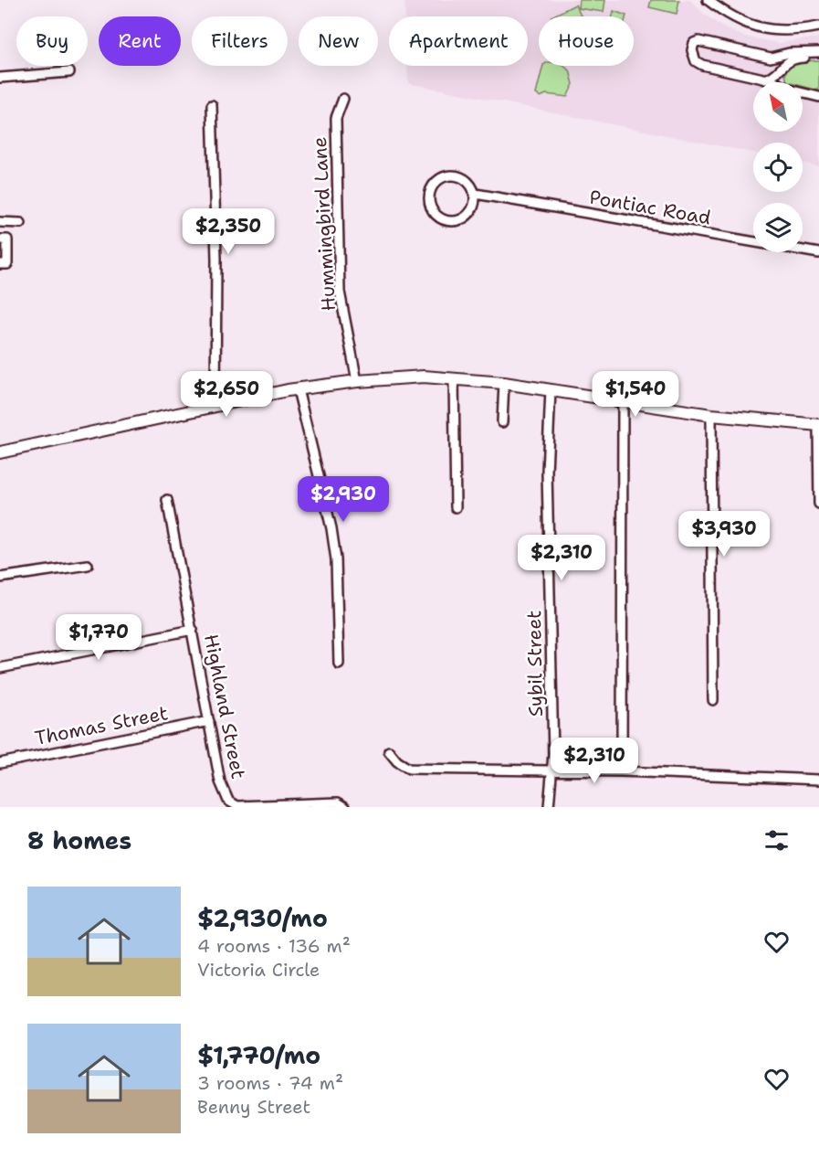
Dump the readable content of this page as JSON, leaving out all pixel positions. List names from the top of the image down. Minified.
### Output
{"streets":{"street":["Pontiac Road","Hummingbird Lane","Sybil Street","Highland Street","Thomas Street"]},"crossings":[["Highland Street","Thomas Street"]],"north":"top left","page":{"chip":["Buy","Rent","Filters","New","Apartment","House"],"price":["$2,350","$2,650","$1,540","$2,930","$3,930","$2,310","$1,770","$2,310"],"heading":"8 homes","list":[{"name":"$2,930/mo","note":"4 rooms · 136 m² · Victoria Circle"},{"name":"$1,770/mo","note":"3 rooms · 74 m² · Benny Street"}]}}
